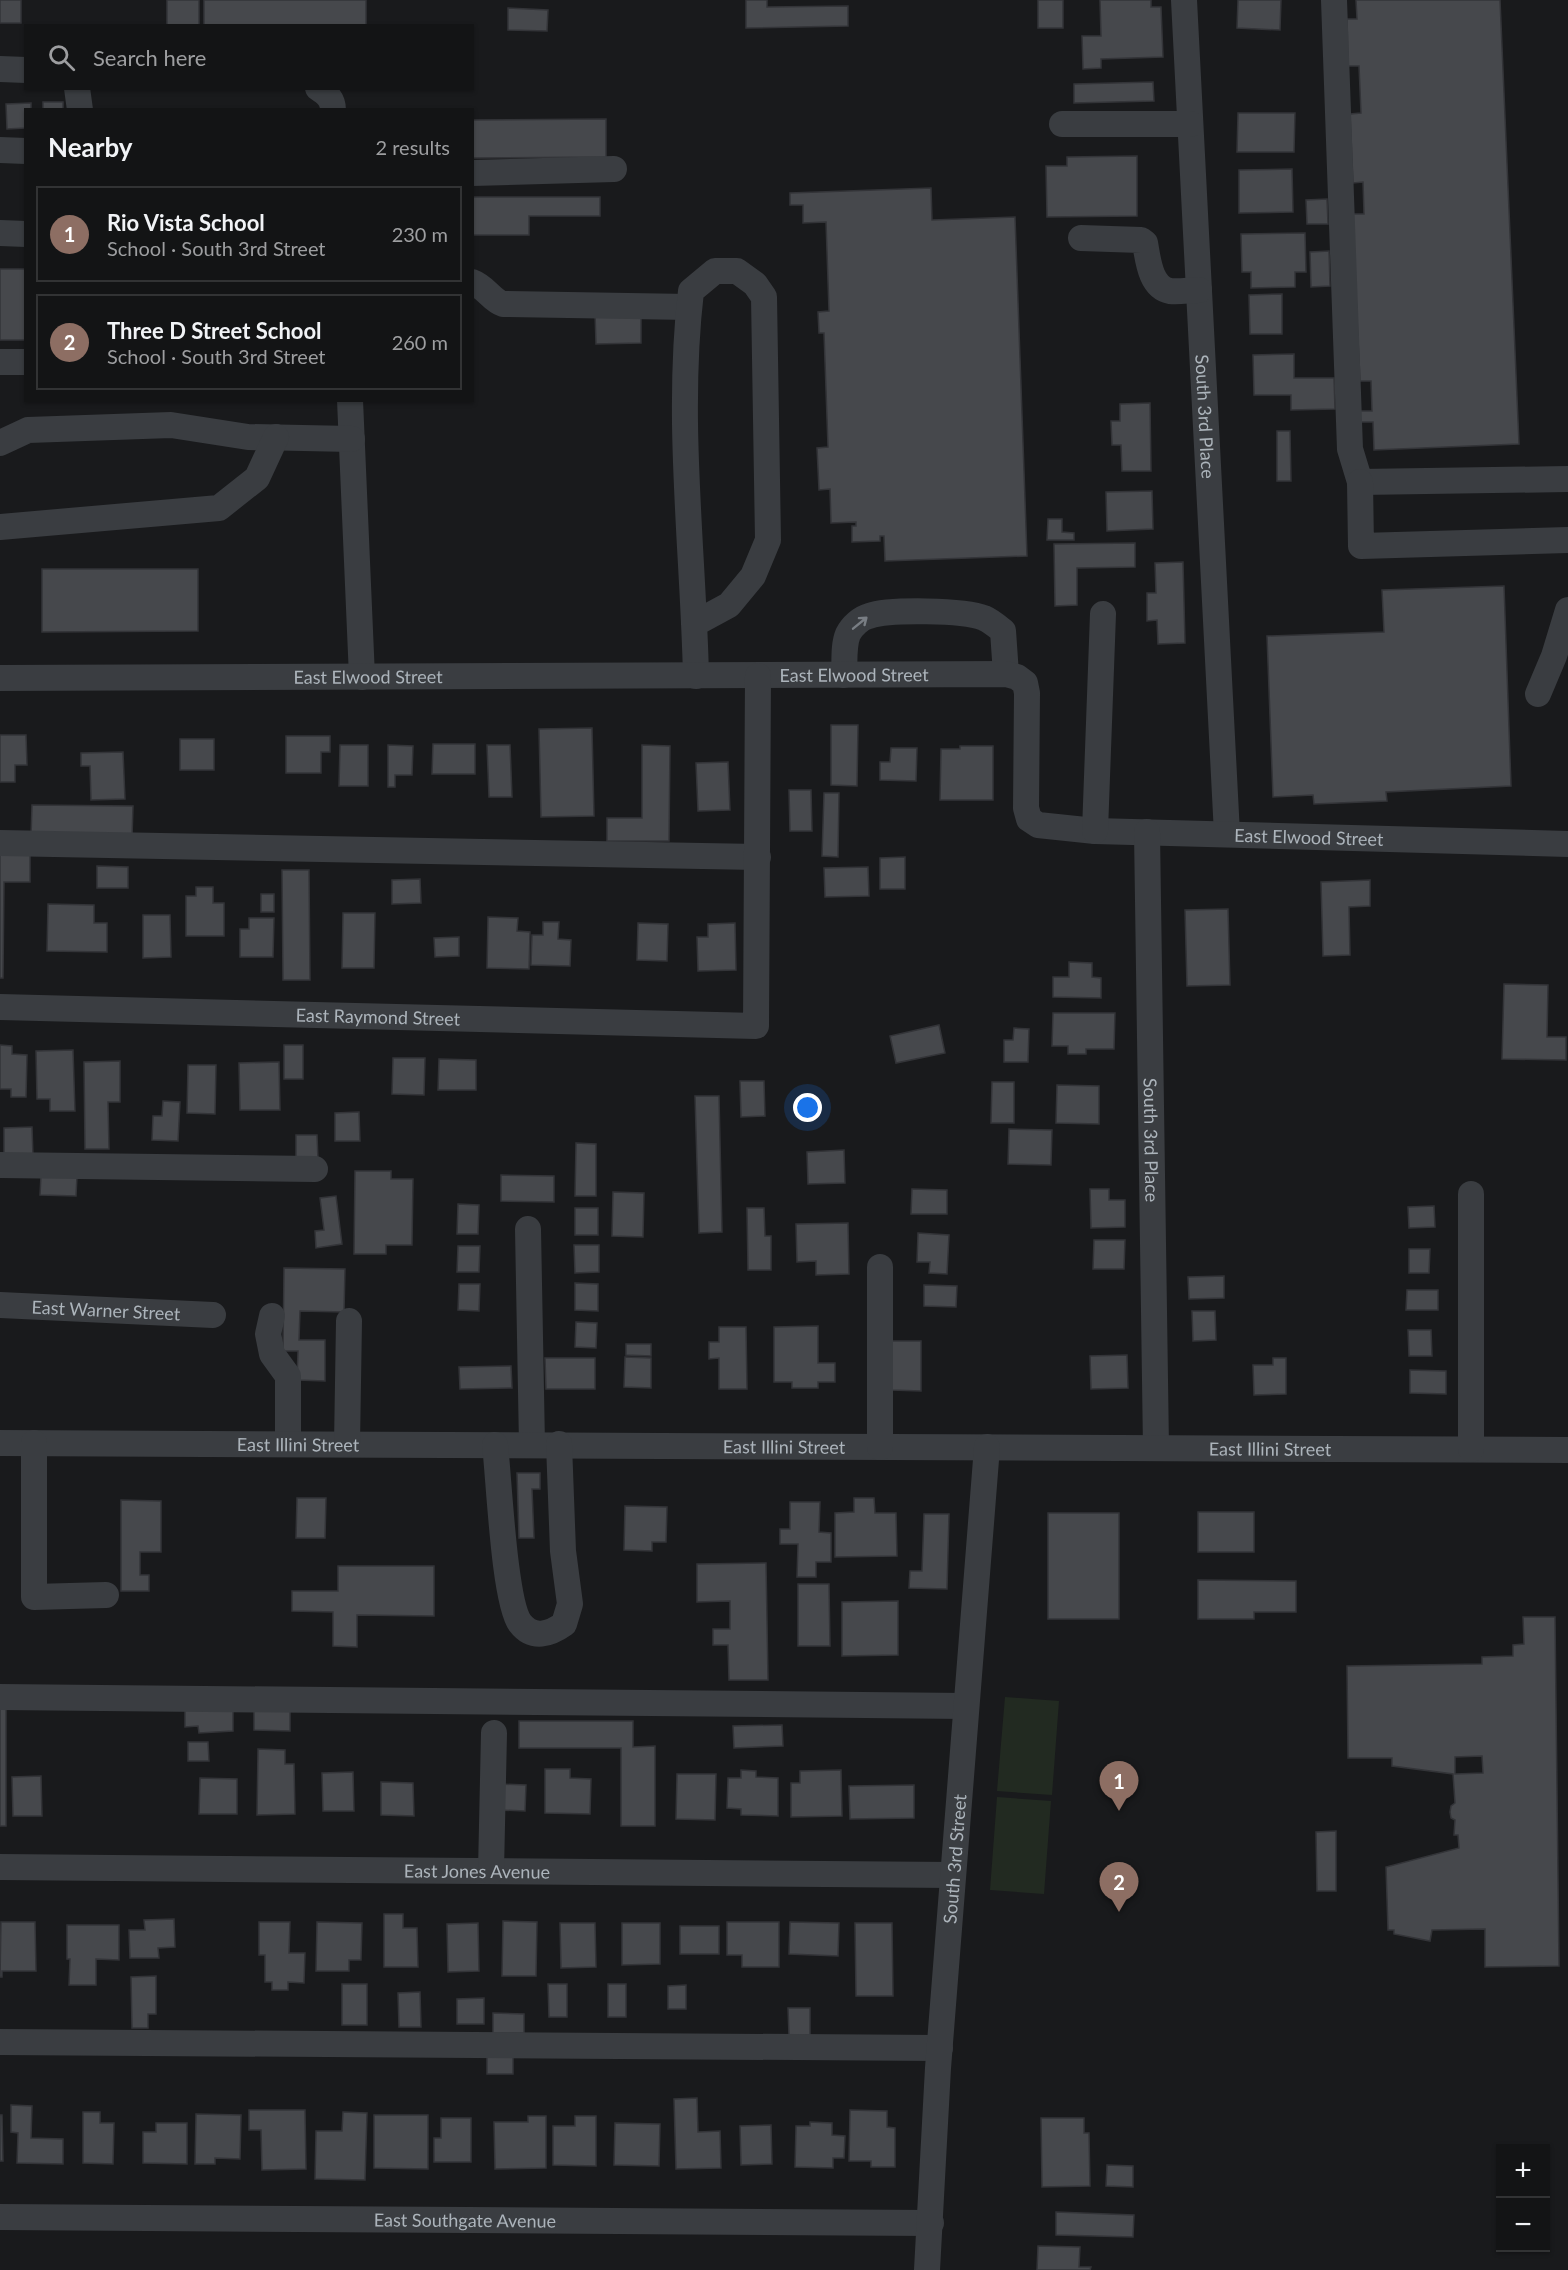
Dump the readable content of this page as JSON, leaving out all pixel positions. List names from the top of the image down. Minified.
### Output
{"streets":{"street":["South 3rd Place","East Elwood Street","East Raymond Street","East Warner Street","East Illini Street","South 3rd Street","East Jones Avenue","East Southgate Avenue"]},"crossings":[["South 3rd Place","East Elwood Street"],["South 3rd Place","East Illini Street"],["East Illini Street","South 3rd Street"],["South 3rd Street","East Jones Avenue"],["South 3rd Street","East Southgate Avenue"]],"page":{"search":"Search here","heading":["Nearby","2 results"],"list":[{"mark":"1","name":"Rio Vista School","note":"School · South 3rd Street","value":"230 m"},{"mark":"2","name":"Three D Street School","note":"School · South 3rd Street","value":"260 m"}],"pins":["1","2"],"map_buttons":["+","−"]}}
